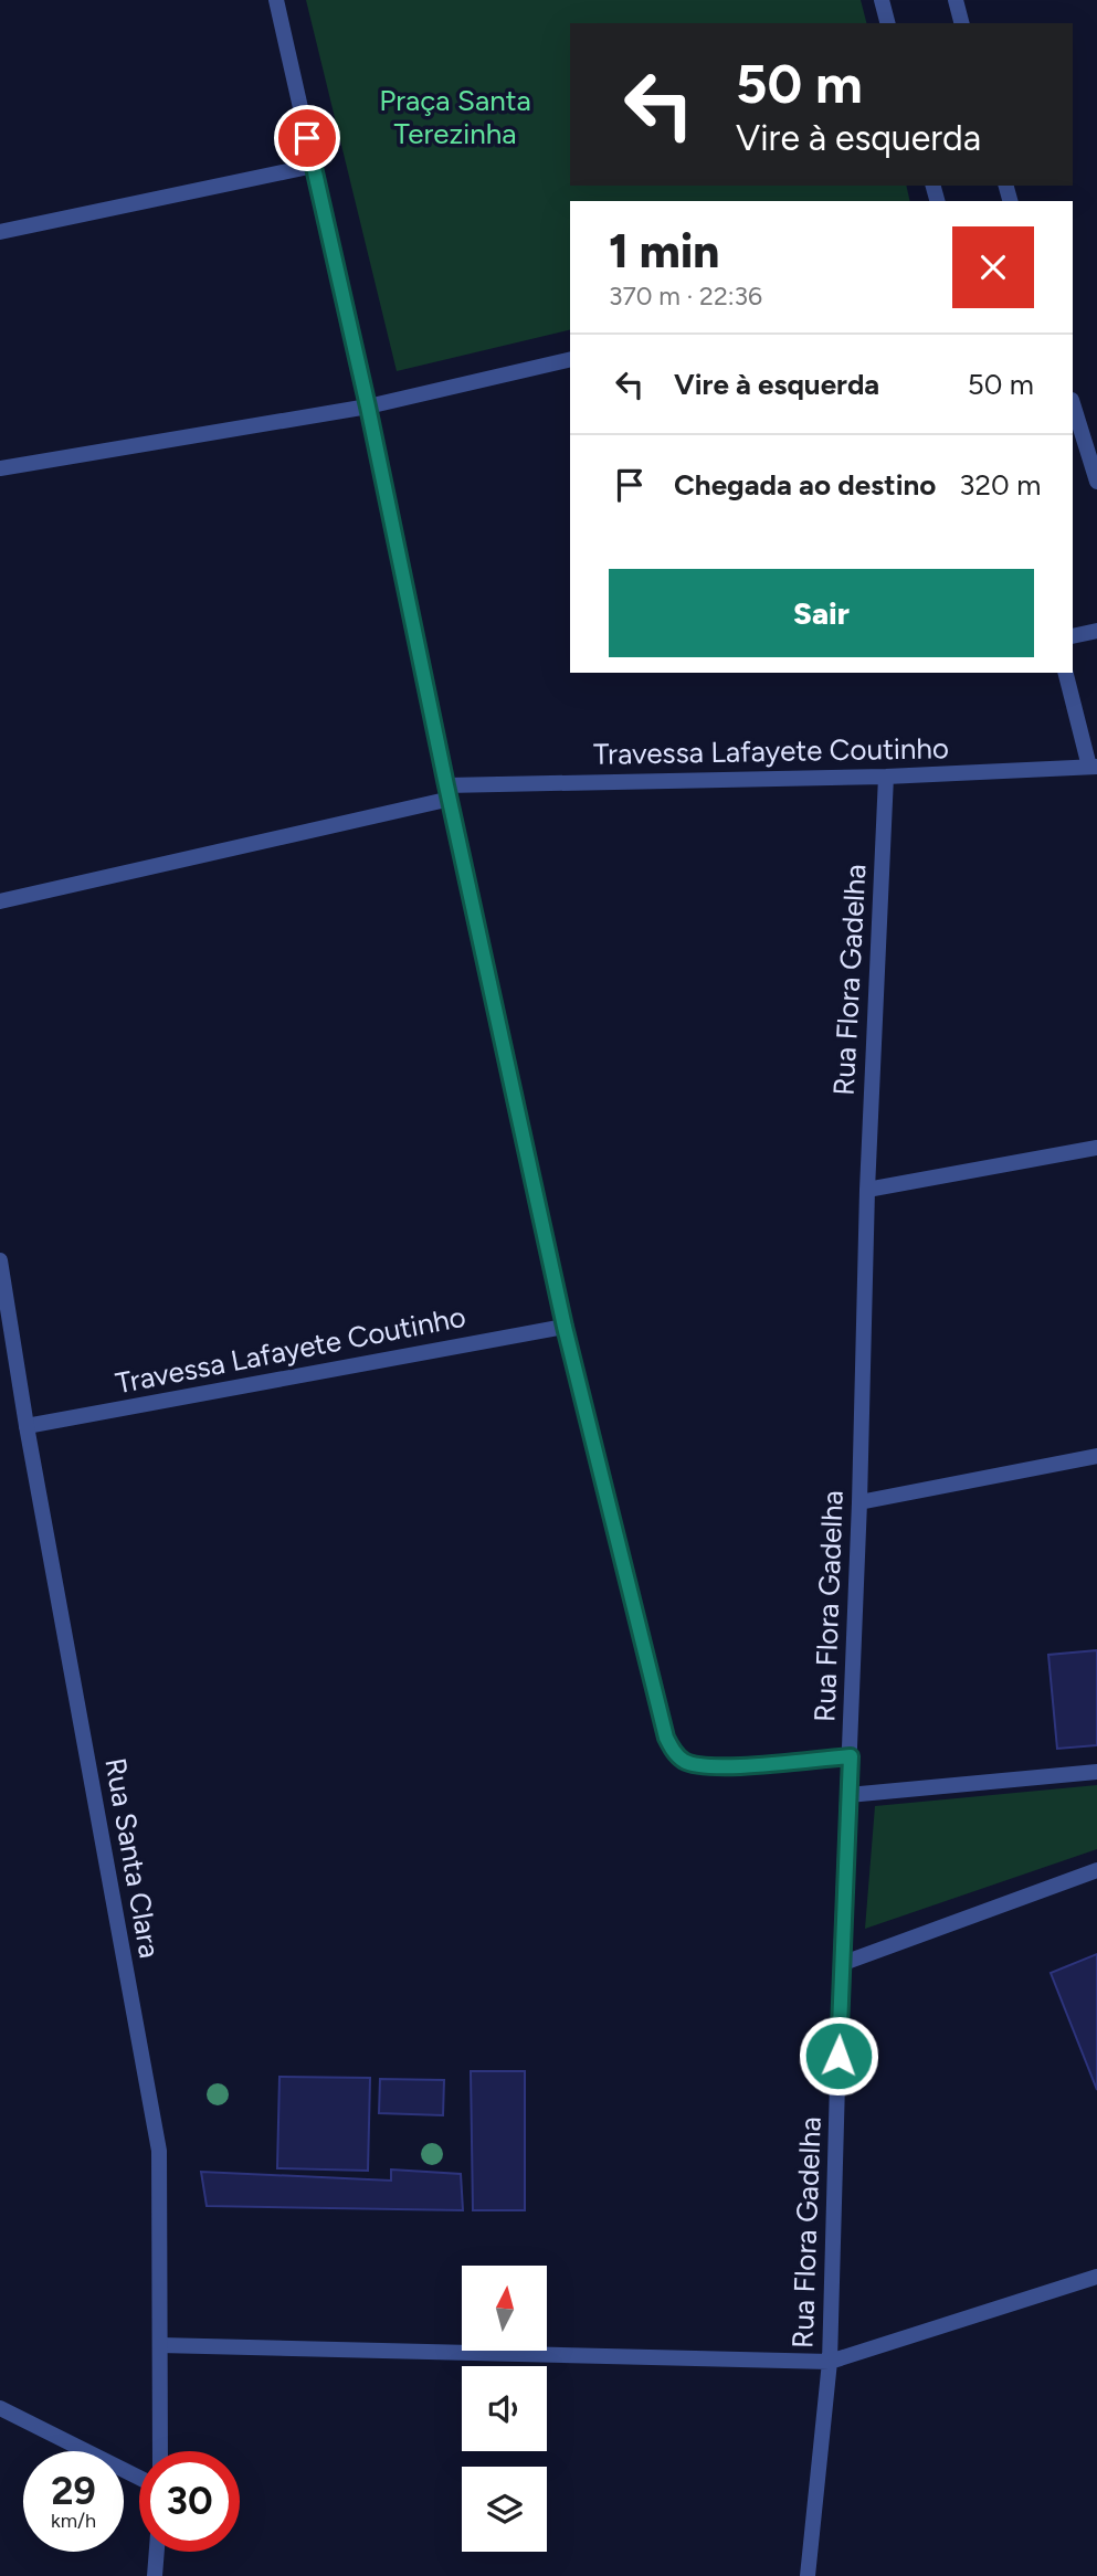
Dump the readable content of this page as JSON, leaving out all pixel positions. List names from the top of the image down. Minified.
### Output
{"streets":{"street":["Travessa Lafayete Coutinho","Rua Flora Gadelha","Rua Santa Clara"]},"crossings":[["Travessa Lafayete Coutinho","Rua Flora Gadelha"],["Travessa Lafayete Coutinho","Rua Santa Clara"]],"parks":["Praça Santa Terezinha"],"north":"top","page":{"turn":["50 m","Vire à esquerda"],"heading":["1 min","370 m · 22:36"],"list":[{"name":"Vire à esquerda","value":"50 m"},{"name":"Chegada ao destino","value":"320 m"}],"buttons":"Sair","speed":"29 km/h","limit":"30"}}
